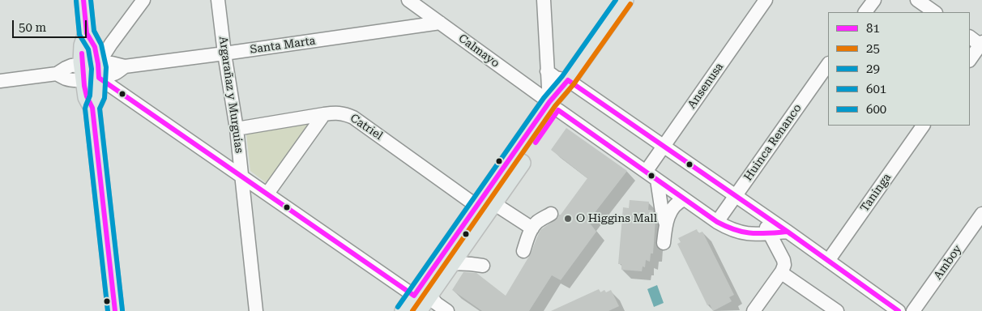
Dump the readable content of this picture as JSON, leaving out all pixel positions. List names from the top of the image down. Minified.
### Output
{"streets":{"street":["Santa Marta","Calmayo","Ansenusa","Argarañaz y Murguías","Catriel","Huinca Renanco","Taninga","Amboy"]},"crossings":[["Santa Marta","Calmayo"],["Santa Marta","Argarañaz y Murguías"],["Calmayo","Ansenusa"],["Calmayo","Huinca Renanco"],["Argarañaz y Murguías","Catriel"]],"places":["O Higgins Mall"],"lines":["transit line 81","transit line 29","transit line 600","transit line 601","transit line 25"],"legend":["81","25","29","601","600"],"scale_bar":"50 m"}
